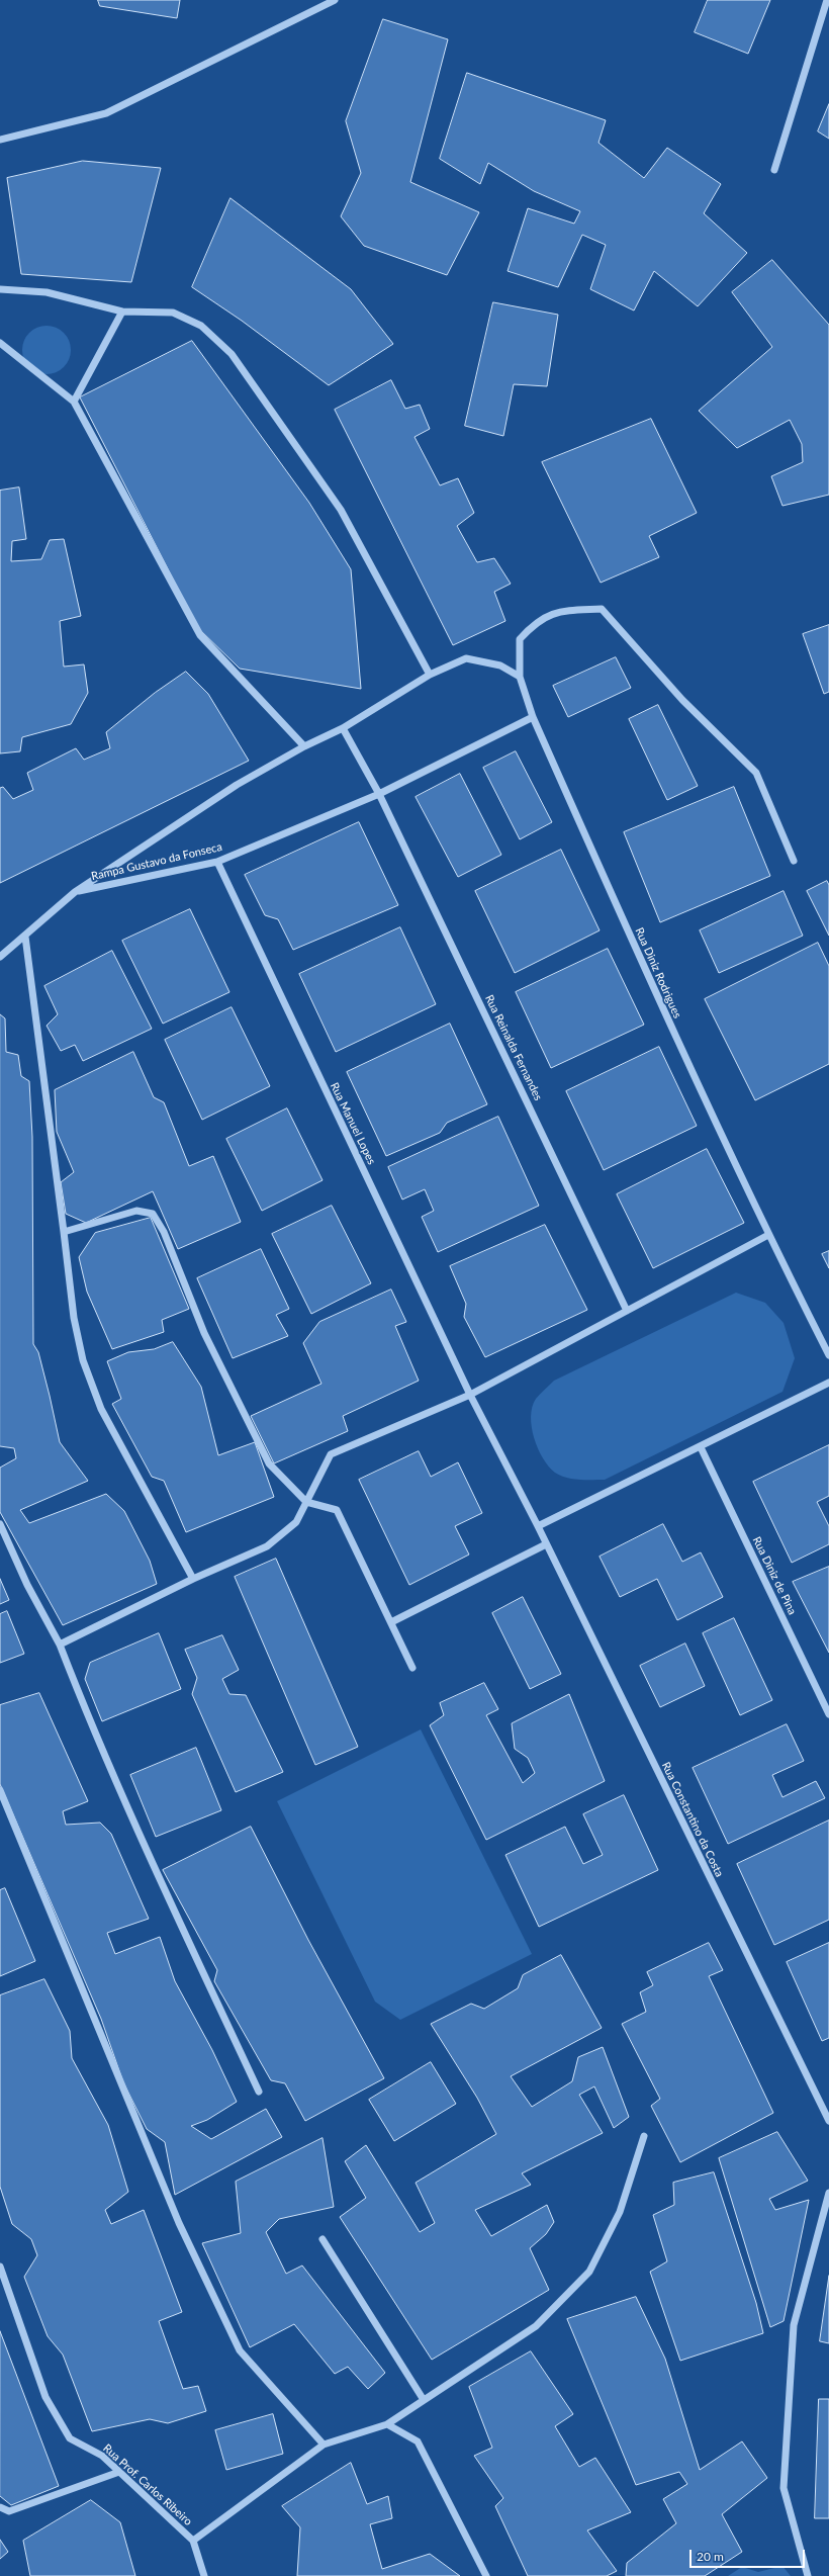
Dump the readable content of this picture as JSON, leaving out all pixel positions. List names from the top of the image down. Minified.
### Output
{"streets":{"street":["Rampa Gustavo da Fonseca","Rua Diniz Rodrigues","Rua Reinalda Fernandes","Rua Manuel Lopes","Rua Diniz de Pina","Rua Constantino da Costa","Rua Prof. Carlos Ribeiro"]},"crossings":[["Rampa Gustavo da Fonseca","Rua Diniz Rodrigues"],["Rampa Gustavo da Fonseca","Rua Reinalda Fernandes"],["Rampa Gustavo da Fonseca","Rua Manuel Lopes"],["Rua Manuel Lopes","Rua Constantino da Costa"]],"scale_bar":"20 m"}
